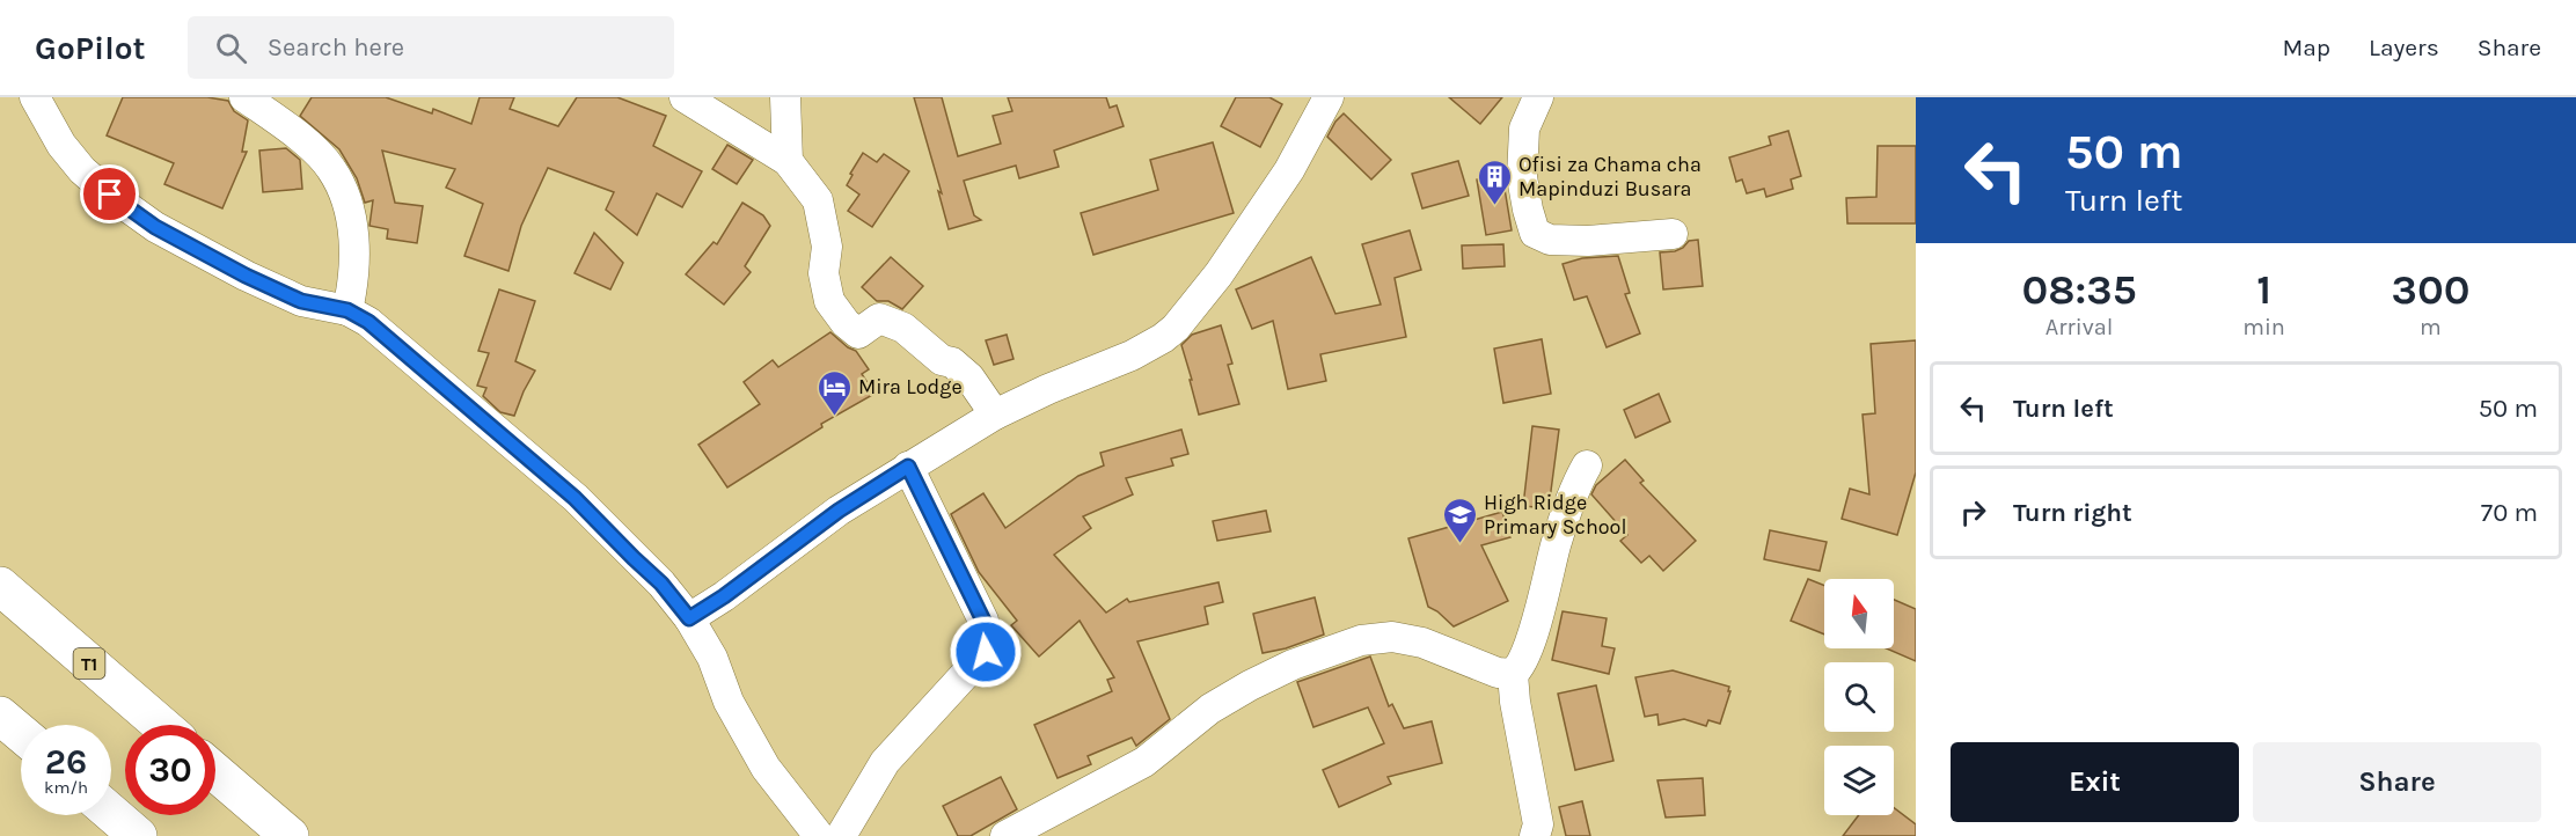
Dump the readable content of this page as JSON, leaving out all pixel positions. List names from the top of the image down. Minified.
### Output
{"streets":{"highway":["T1"]},"places":{"building":["Ofisi za Chama cha Mapinduzi Busara"],"hotel":["Mira Lodge"],"school or university":["High Ridge Primary School"]},"north":"top","page":{"header":"GoPilot","search":"Search here","nav":["Map","Layers","Share"],"turn":["50 m","Turn left"],"eta":["08:35","Arrival","1","min","300","m"],"list":[{"name":"Turn left","value":"50 m"},{"name":"Turn right","value":"70 m"}],"speed":"26 km/h","limit":"30","buttons":["Exit","Share"]}}
